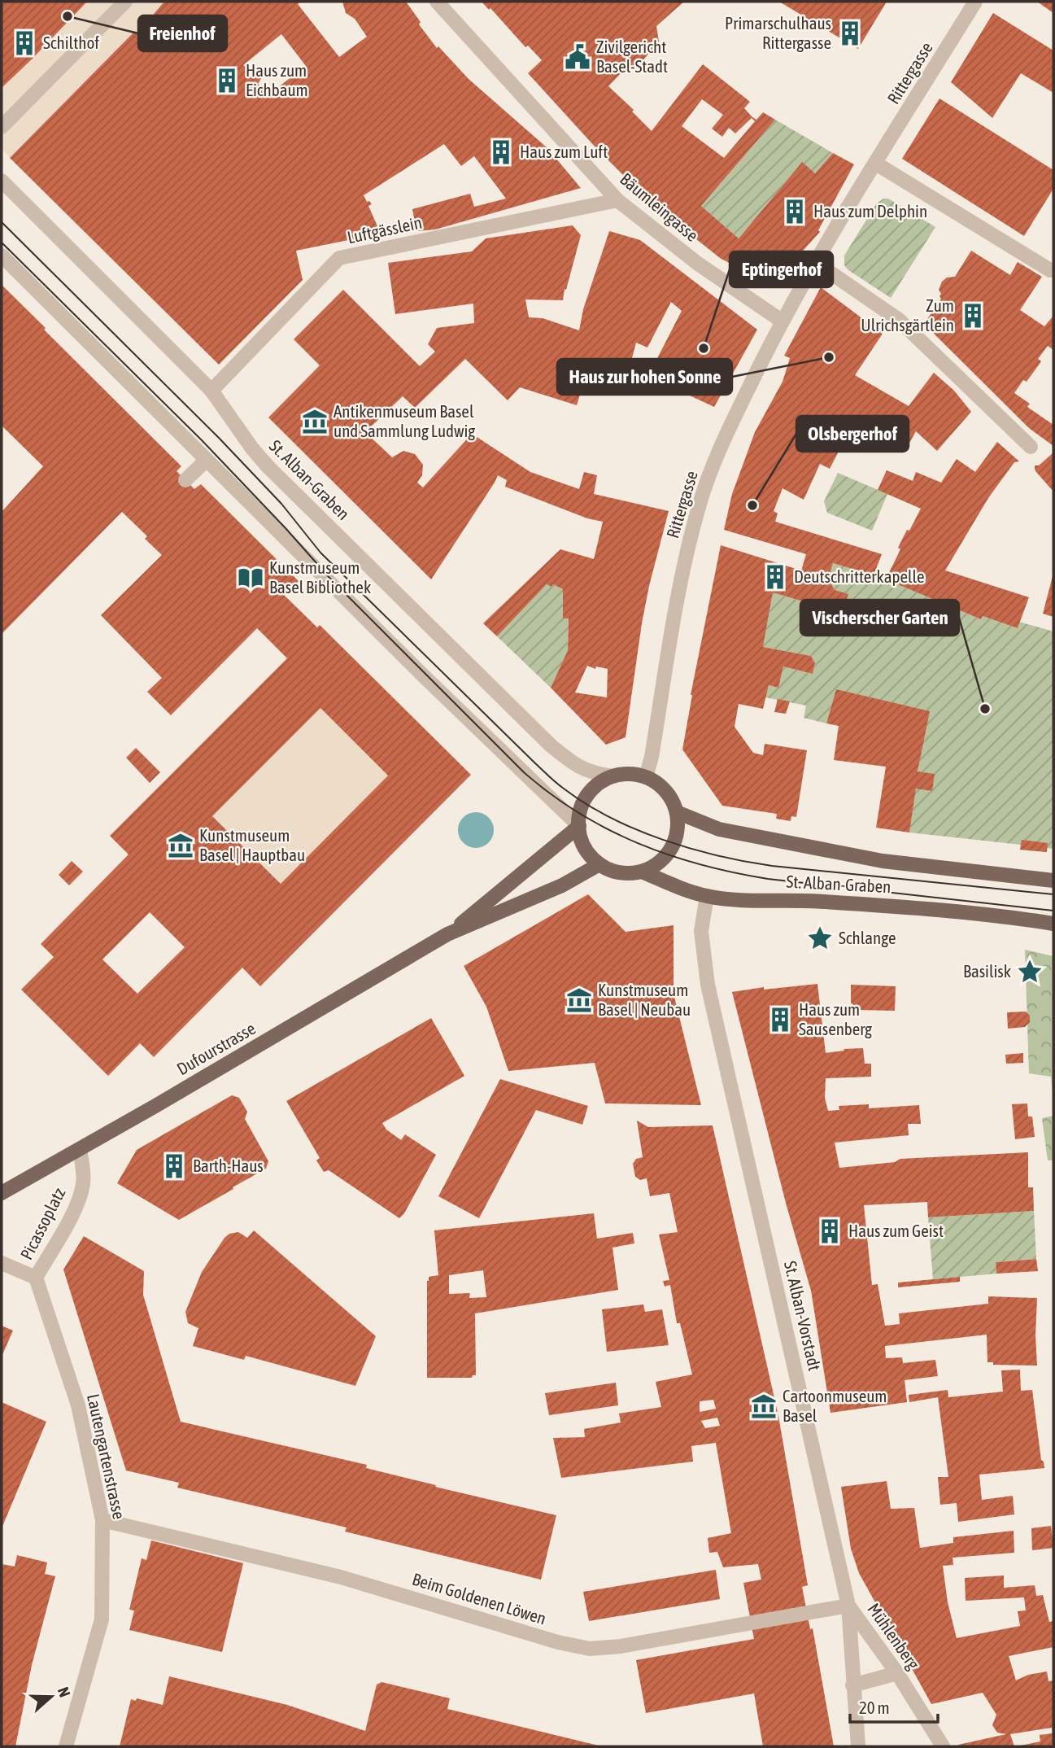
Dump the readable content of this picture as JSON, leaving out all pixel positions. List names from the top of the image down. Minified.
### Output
{"streets":{"main road":["St. Alban-Graben","Dufourstrasse"],"street":["Rittergasse","Bäumleingasse","Luftgässlein","Picassoplatz","St. Alban-Vorstadt","Lautengartenstrasse","Beim Goldenen Löwen","Mühlenberg"]},"crossings":[["Rittergasse","Bäumleingasse"],["Rittergasse","St. Alban-Graben"],["Rittergasse","Dufourstrasse"],["Bäumleingasse","Luftgässlein"],["Luftgässlein","St. Alban-Graben"],["St. Alban-Graben","Dufourstrasse"],["St. Alban-Graben","St. Alban-Vorstadt"],["Dufourstrasse","Picassoplatz"],["Picassoplatz","Lautengartenstrasse"],["St. Alban-Vorstadt","Beim Goldenen Löwen"],["St. Alban-Vorstadt","Mühlenberg"],["Lautengartenstrasse","Beim Goldenen Löwen"],["Beim Goldenen Löwen","Mühlenberg"]],"places":{"other":["Freienhof","Eptingerhof","Haus zur hohen Sonne","Olsbergerhof","Vischerscher Garten"],"building":["Primarschulhaus Rittergasse","Schilthof","Haus zum Eichbaum","Haus zum Luft","Haus zum Delphin","Zum Ulrichsgärtlein","Deutschritterkapelle","Haus zum Sausenberg","Barth-Haus","Haus zum Geist"],"public building":["Zivilgericht Basel-Stadt"],"museum":["Antikenmuseum Basel und Sammlung Ludwig","Kunstmuseum Basel | Hauptbau","Kunstmuseum Basel | Neubau","Cartoonmuseum Basel"],"library":["Kunstmuseum Basel Bibliothek"],"place":["Schlange","Basilisk"]},"scale_bar":"20 m","north":"right"}
